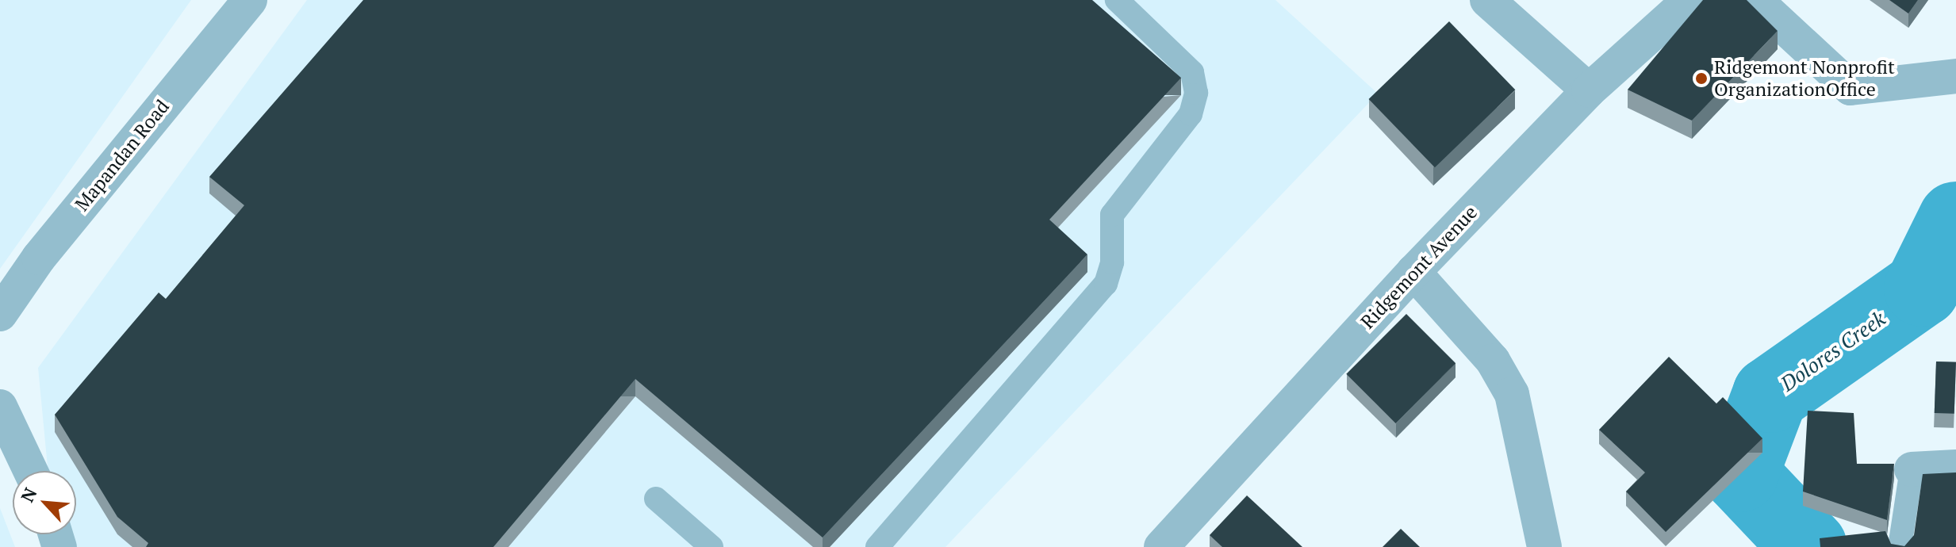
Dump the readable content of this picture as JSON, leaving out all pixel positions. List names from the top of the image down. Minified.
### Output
{"streets":{"street":["Mapandan Road","Ridgemont Avenue"]},"water":["Dolores Creek"],"places":["Ridgemont Nonprofit OrganizationOffice"],"north":"top left"}
